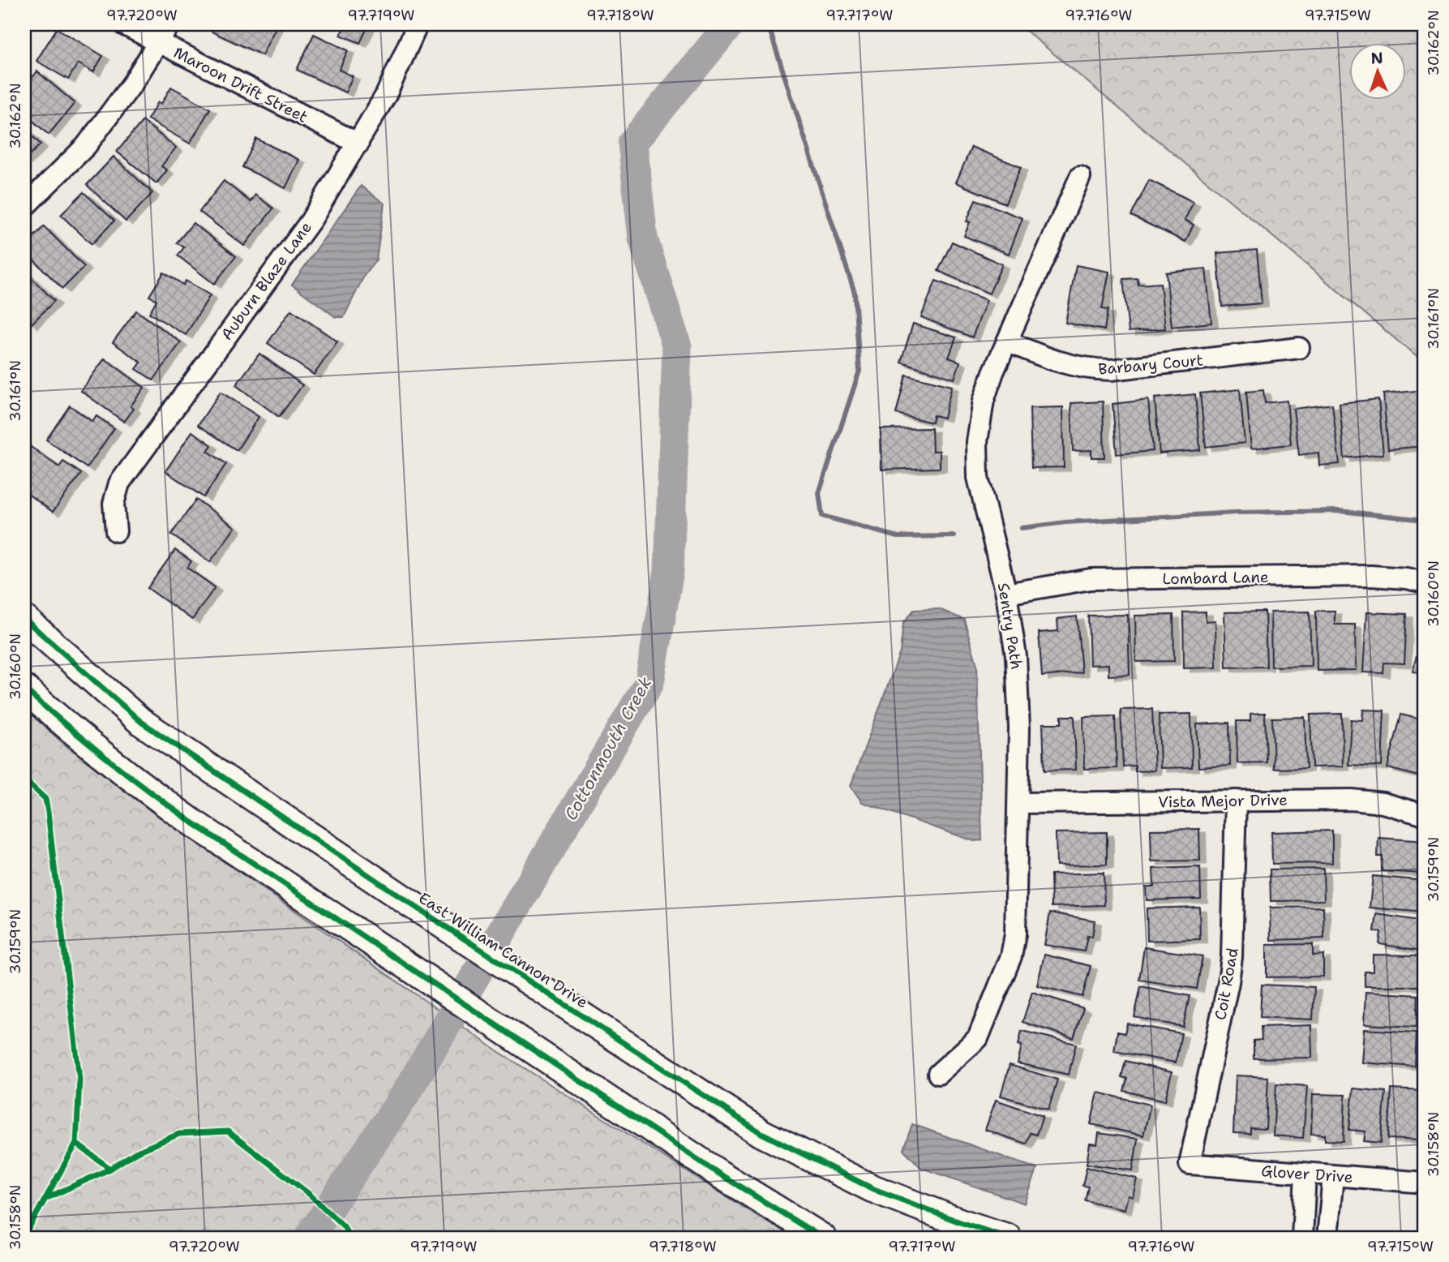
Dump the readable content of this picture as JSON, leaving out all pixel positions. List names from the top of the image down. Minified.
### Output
{"streets":{"street":["Maroon Drift Street","Auburn Blaze Lane","Barbary Court","Lombard Lane","Sentry Path","Vista Mejor Drive","East William Cannon Drive","Coit Road","Glover Drive"]},"crossings":[["Maroon Drift Street","Auburn Blaze Lane"],["Barbary Court","Sentry Path"],["Lombard Lane","Sentry Path"],["Sentry Path","Vista Mejor Drive"],["Vista Mejor Drive","Coit Road"],["Coit Road","Glover Drive"]],"water":["Cottonmouth Creek"],"north":"top","coordinates":["97.720°W","97.719°W","97.718°W","97.717°W","97.716°W","97.715°W","30.162°N","30.161°N","30.160°N","30.159°N","30.158°N"]}
